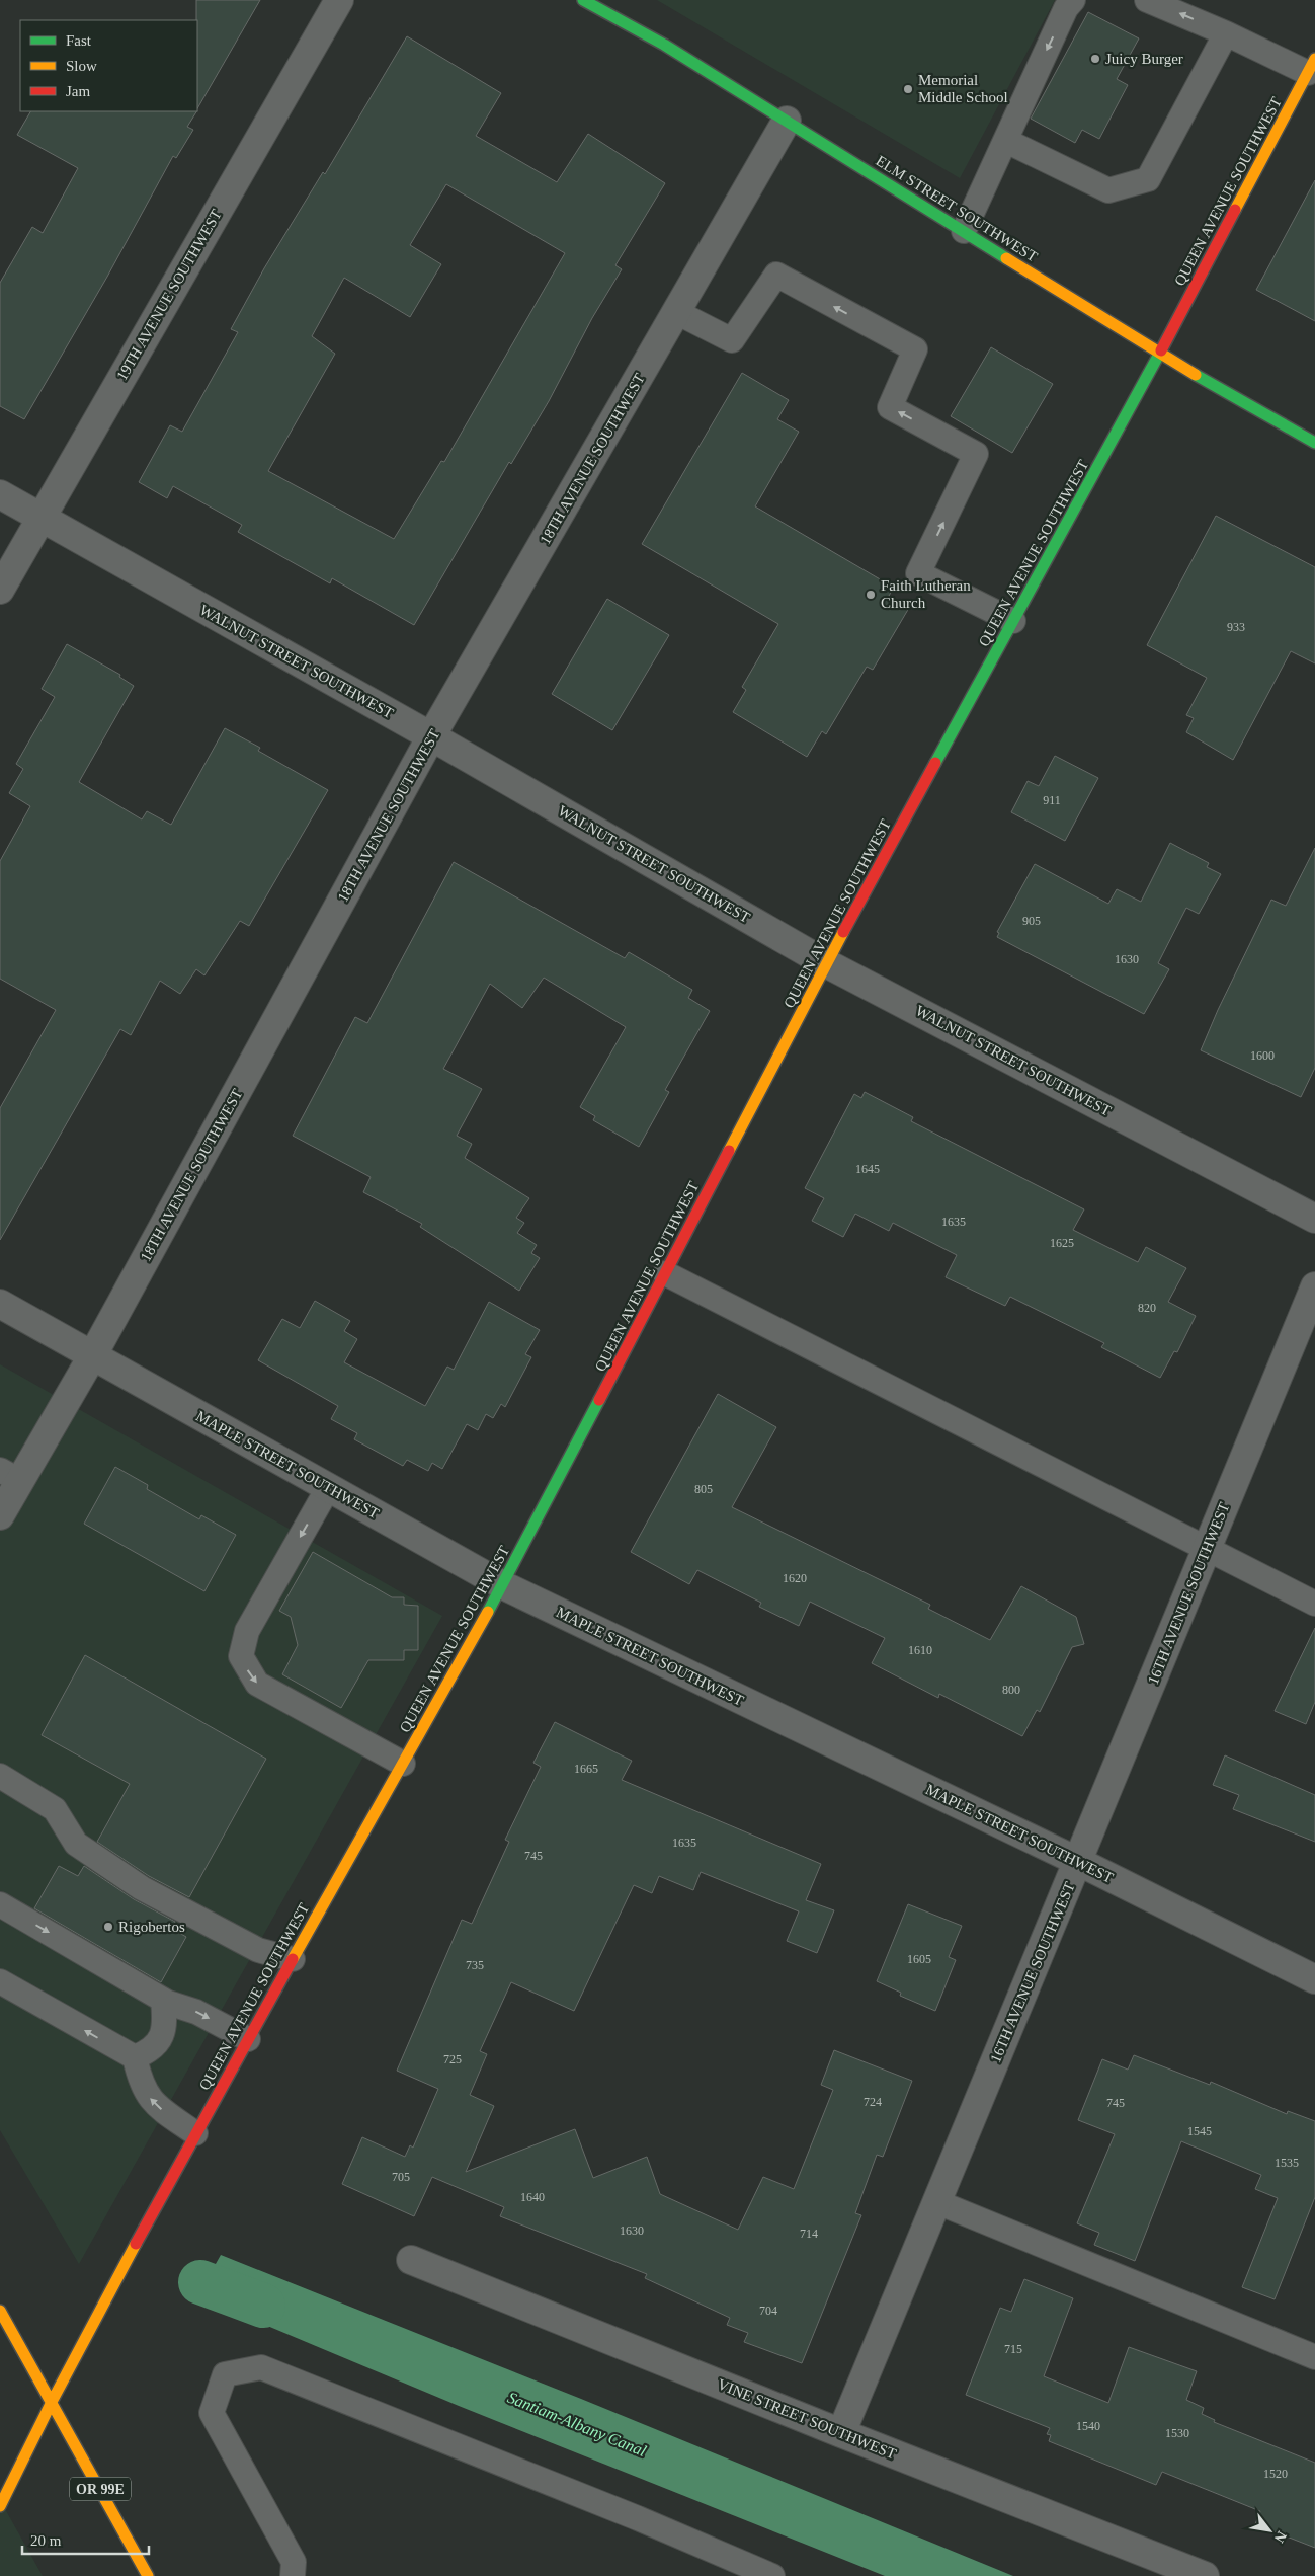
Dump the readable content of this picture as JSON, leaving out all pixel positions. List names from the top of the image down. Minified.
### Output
{"streets":{"main road":["QUEEN AVENUE SOUTHWEST","ELM STREET SOUTHWEST","OR 99E"],"street":["19TH AVENUE SOUTHWEST","18TH AVENUE SOUTHWEST","WALNUT STREET SOUTHWEST","MAPLE STREET SOUTHWEST","16TH AVENUE SOUTHWEST","VINE STREET SOUTHWEST"]},"crossings":[["QUEEN AVENUE SOUTHWEST","ELM STREET SOUTHWEST"],["QUEEN AVENUE SOUTHWEST","WALNUT STREET SOUTHWEST"],["QUEEN AVENUE SOUTHWEST","MAPLE STREET SOUTHWEST"],["QUEEN AVENUE SOUTHWEST","OR 99E"],["ELM STREET SOUTHWEST","18TH AVENUE SOUTHWEST"],["19TH AVENUE SOUTHWEST","WALNUT STREET SOUTHWEST"],["18TH AVENUE SOUTHWEST","WALNUT STREET SOUTHWEST"],["18TH AVENUE SOUTHWEST","MAPLE STREET SOUTHWEST"],["MAPLE STREET SOUTHWEST","16TH AVENUE SOUTHWEST"],["16TH AVENUE SOUTHWEST","VINE STREET SOUTHWEST"]],"water":["Santiam-Albany Canal"],"places":["Juicy Burger","Memorial Middle School","Faith Lutheran Church","Rigobertos"],"house_numbers":["933","911","905","1630","1600","1645","1635","1625","820","805","1620","1610","800","1665","1635","745","1605","735","725","724","745","1545","1535","705","1640","1630","714","704","715","1540","1530","1520"],"legend":["Fast","Slow","Jam"],"scale_bar":"20 m","north":"bottom right"}
